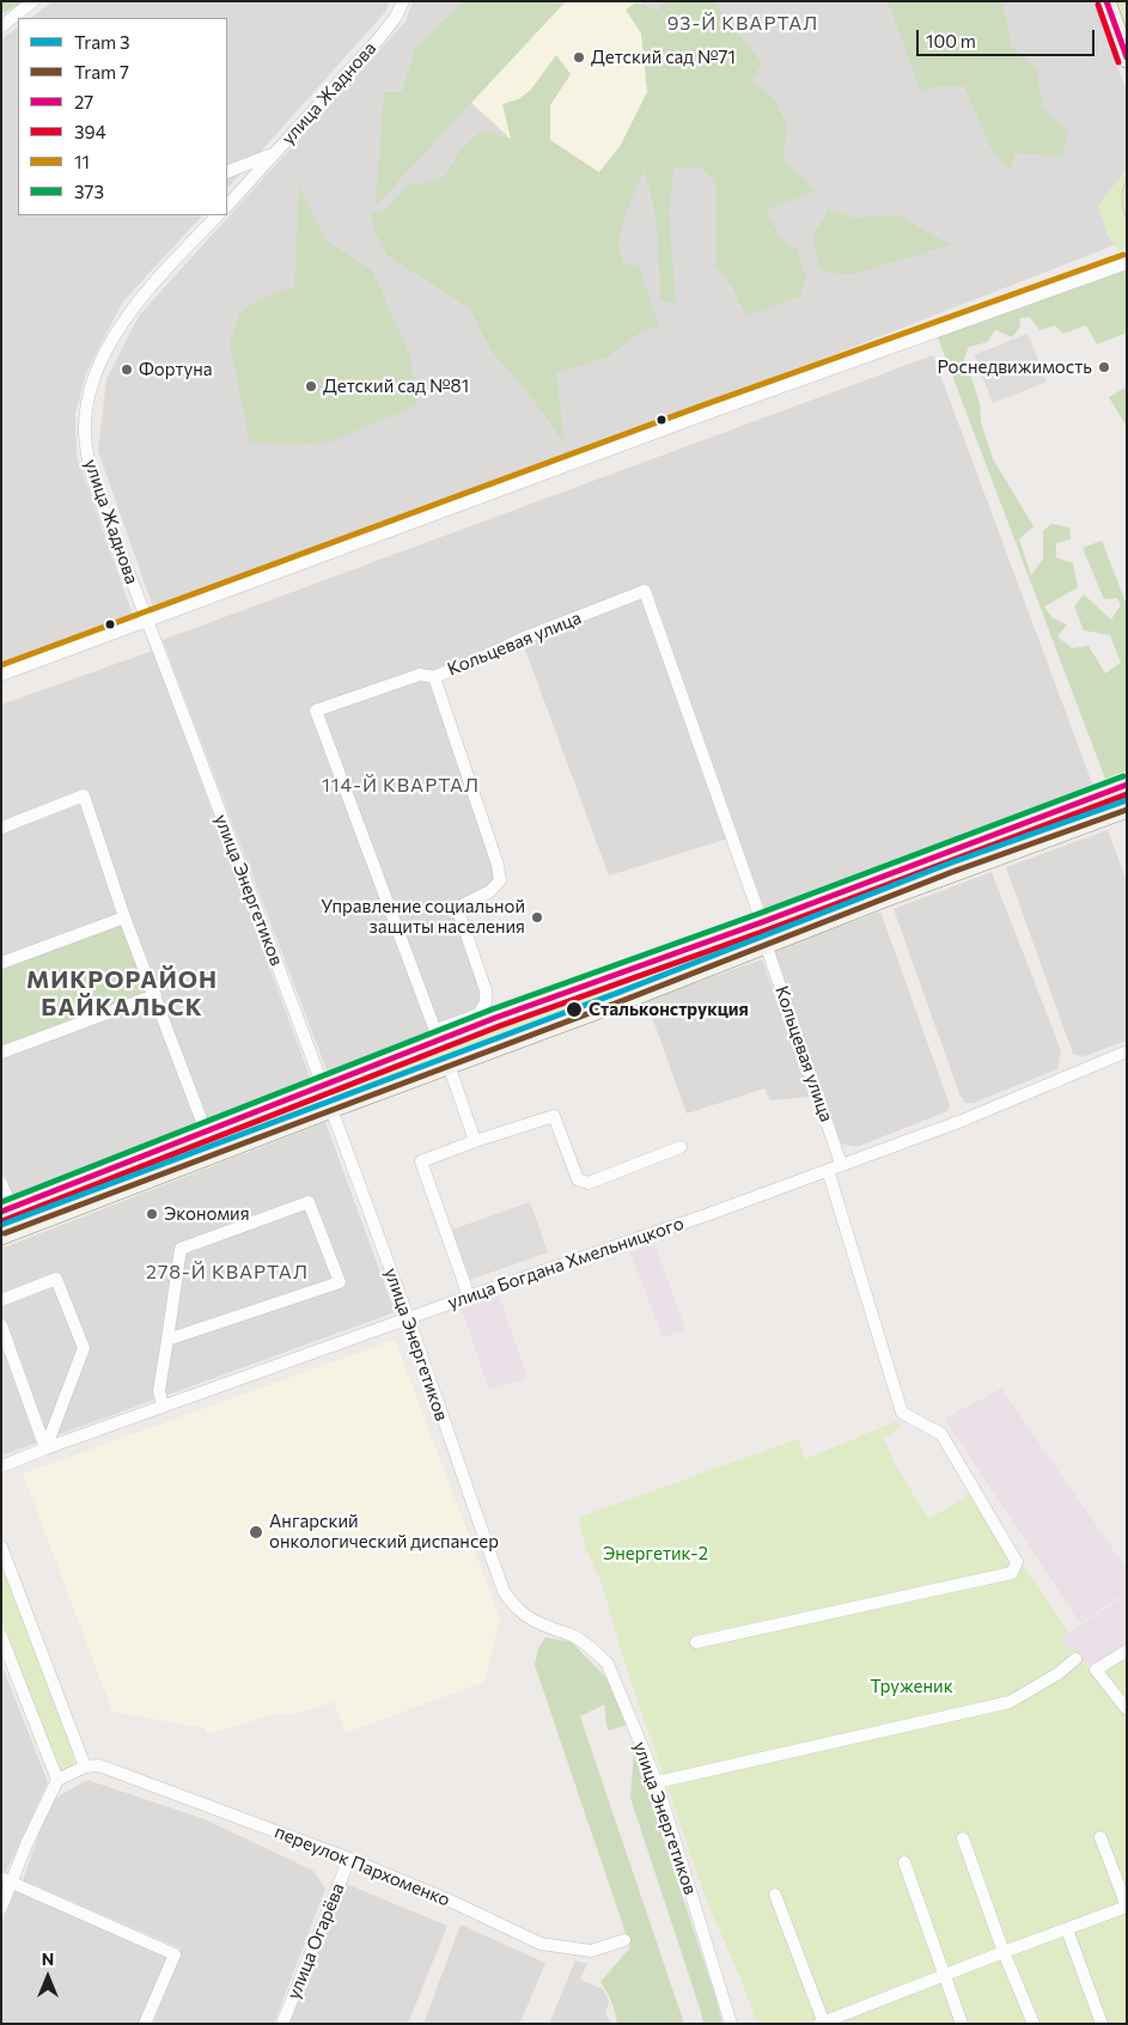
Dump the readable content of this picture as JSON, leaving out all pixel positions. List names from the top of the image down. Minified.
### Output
{"streets":{"street":["улица Жаднова","Кольцевая улица","улица Энергетиков","улица Богдана Хмельницкого","переулок Пархоменко","улица Огарёва"]},"crossings":[["улица Жаднова","улица Энергетиков"],["Кольцевая улица","улица Богдана Хмельницкого"],["улица Энергетиков","улица Богдана Хмельницкого"],["переулок Пархоменко","улица Огарёва"]],"districts":["93-Й КВАРТАЛ","114-Й КВАРТАЛ","МИКРОРАЙОН БАЙКАЛЬСК","278-Й КВАРТАЛ"],"parks":["Энергетик-2","Труженик"],"places":["Детский сад №71","Роснедвижимость","Фортуна","Детский сад №81","Управление социальной защиты населения","Стальконструкция","Экономия","Ангарский онкологический диспансер"],"lines":["transit line 27","transit line 394","transit line 11","transit line 373","tram line 3","tram line 7"],"legend":["Tram 3","Tram 7","27","394","11","373"],"scale_bar":"100 m","north":"top"}
